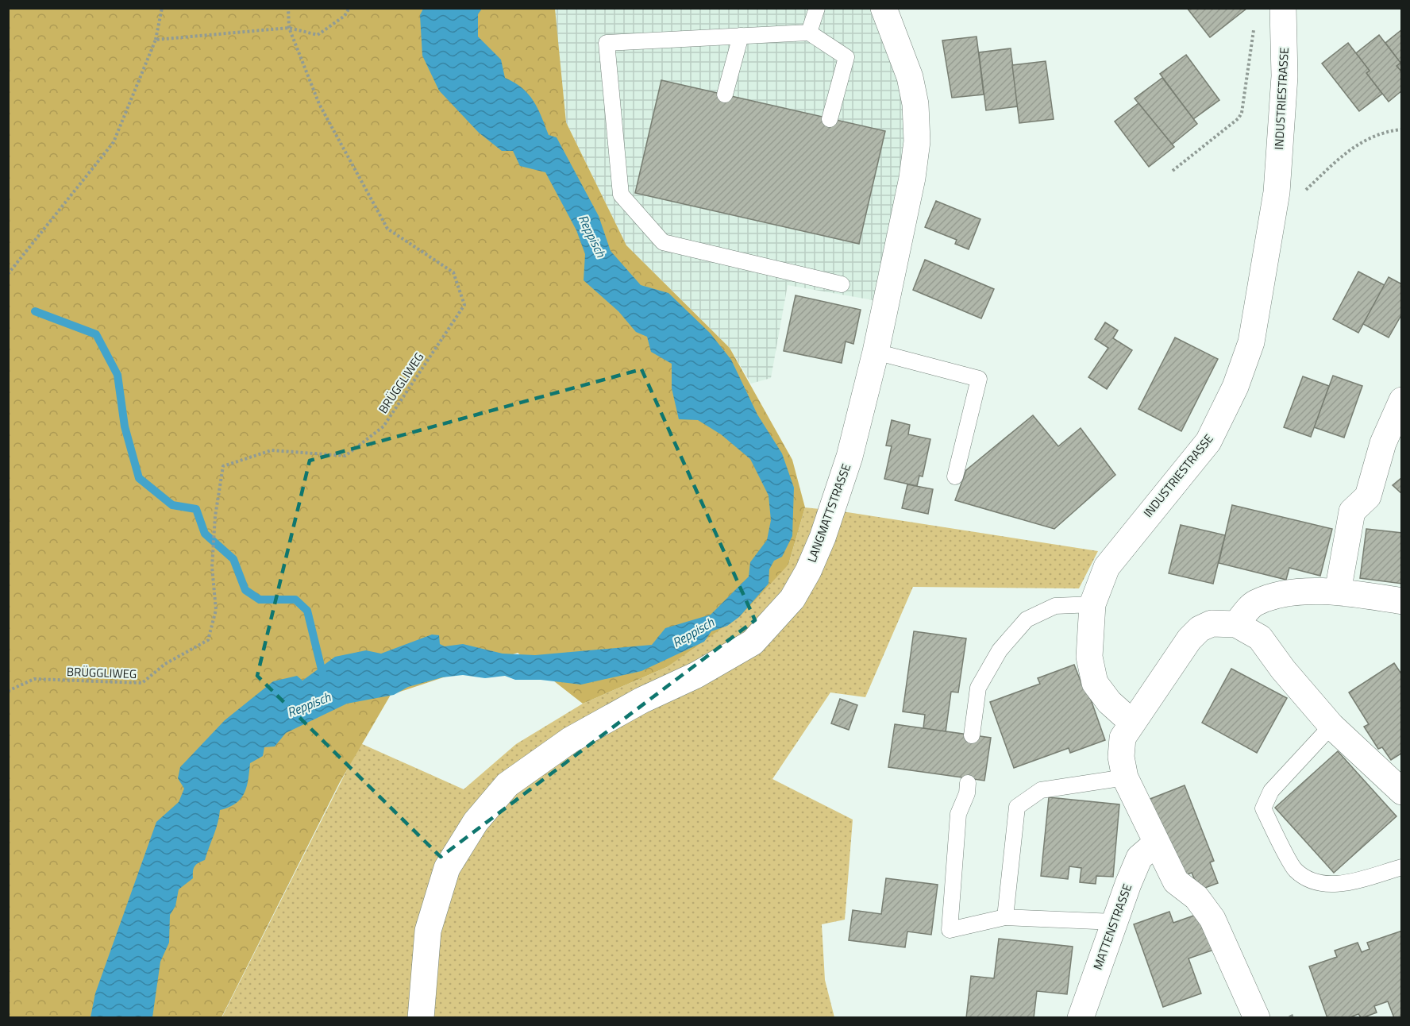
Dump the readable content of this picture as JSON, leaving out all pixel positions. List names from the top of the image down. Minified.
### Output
{"streets":{"street":["INDUSTRIESTRASSE","LANGMATTSTRASSE","MATTENSTRASSE"],"path":["BRÜGGLIWEG"]},"water":["Reppisch"]}
